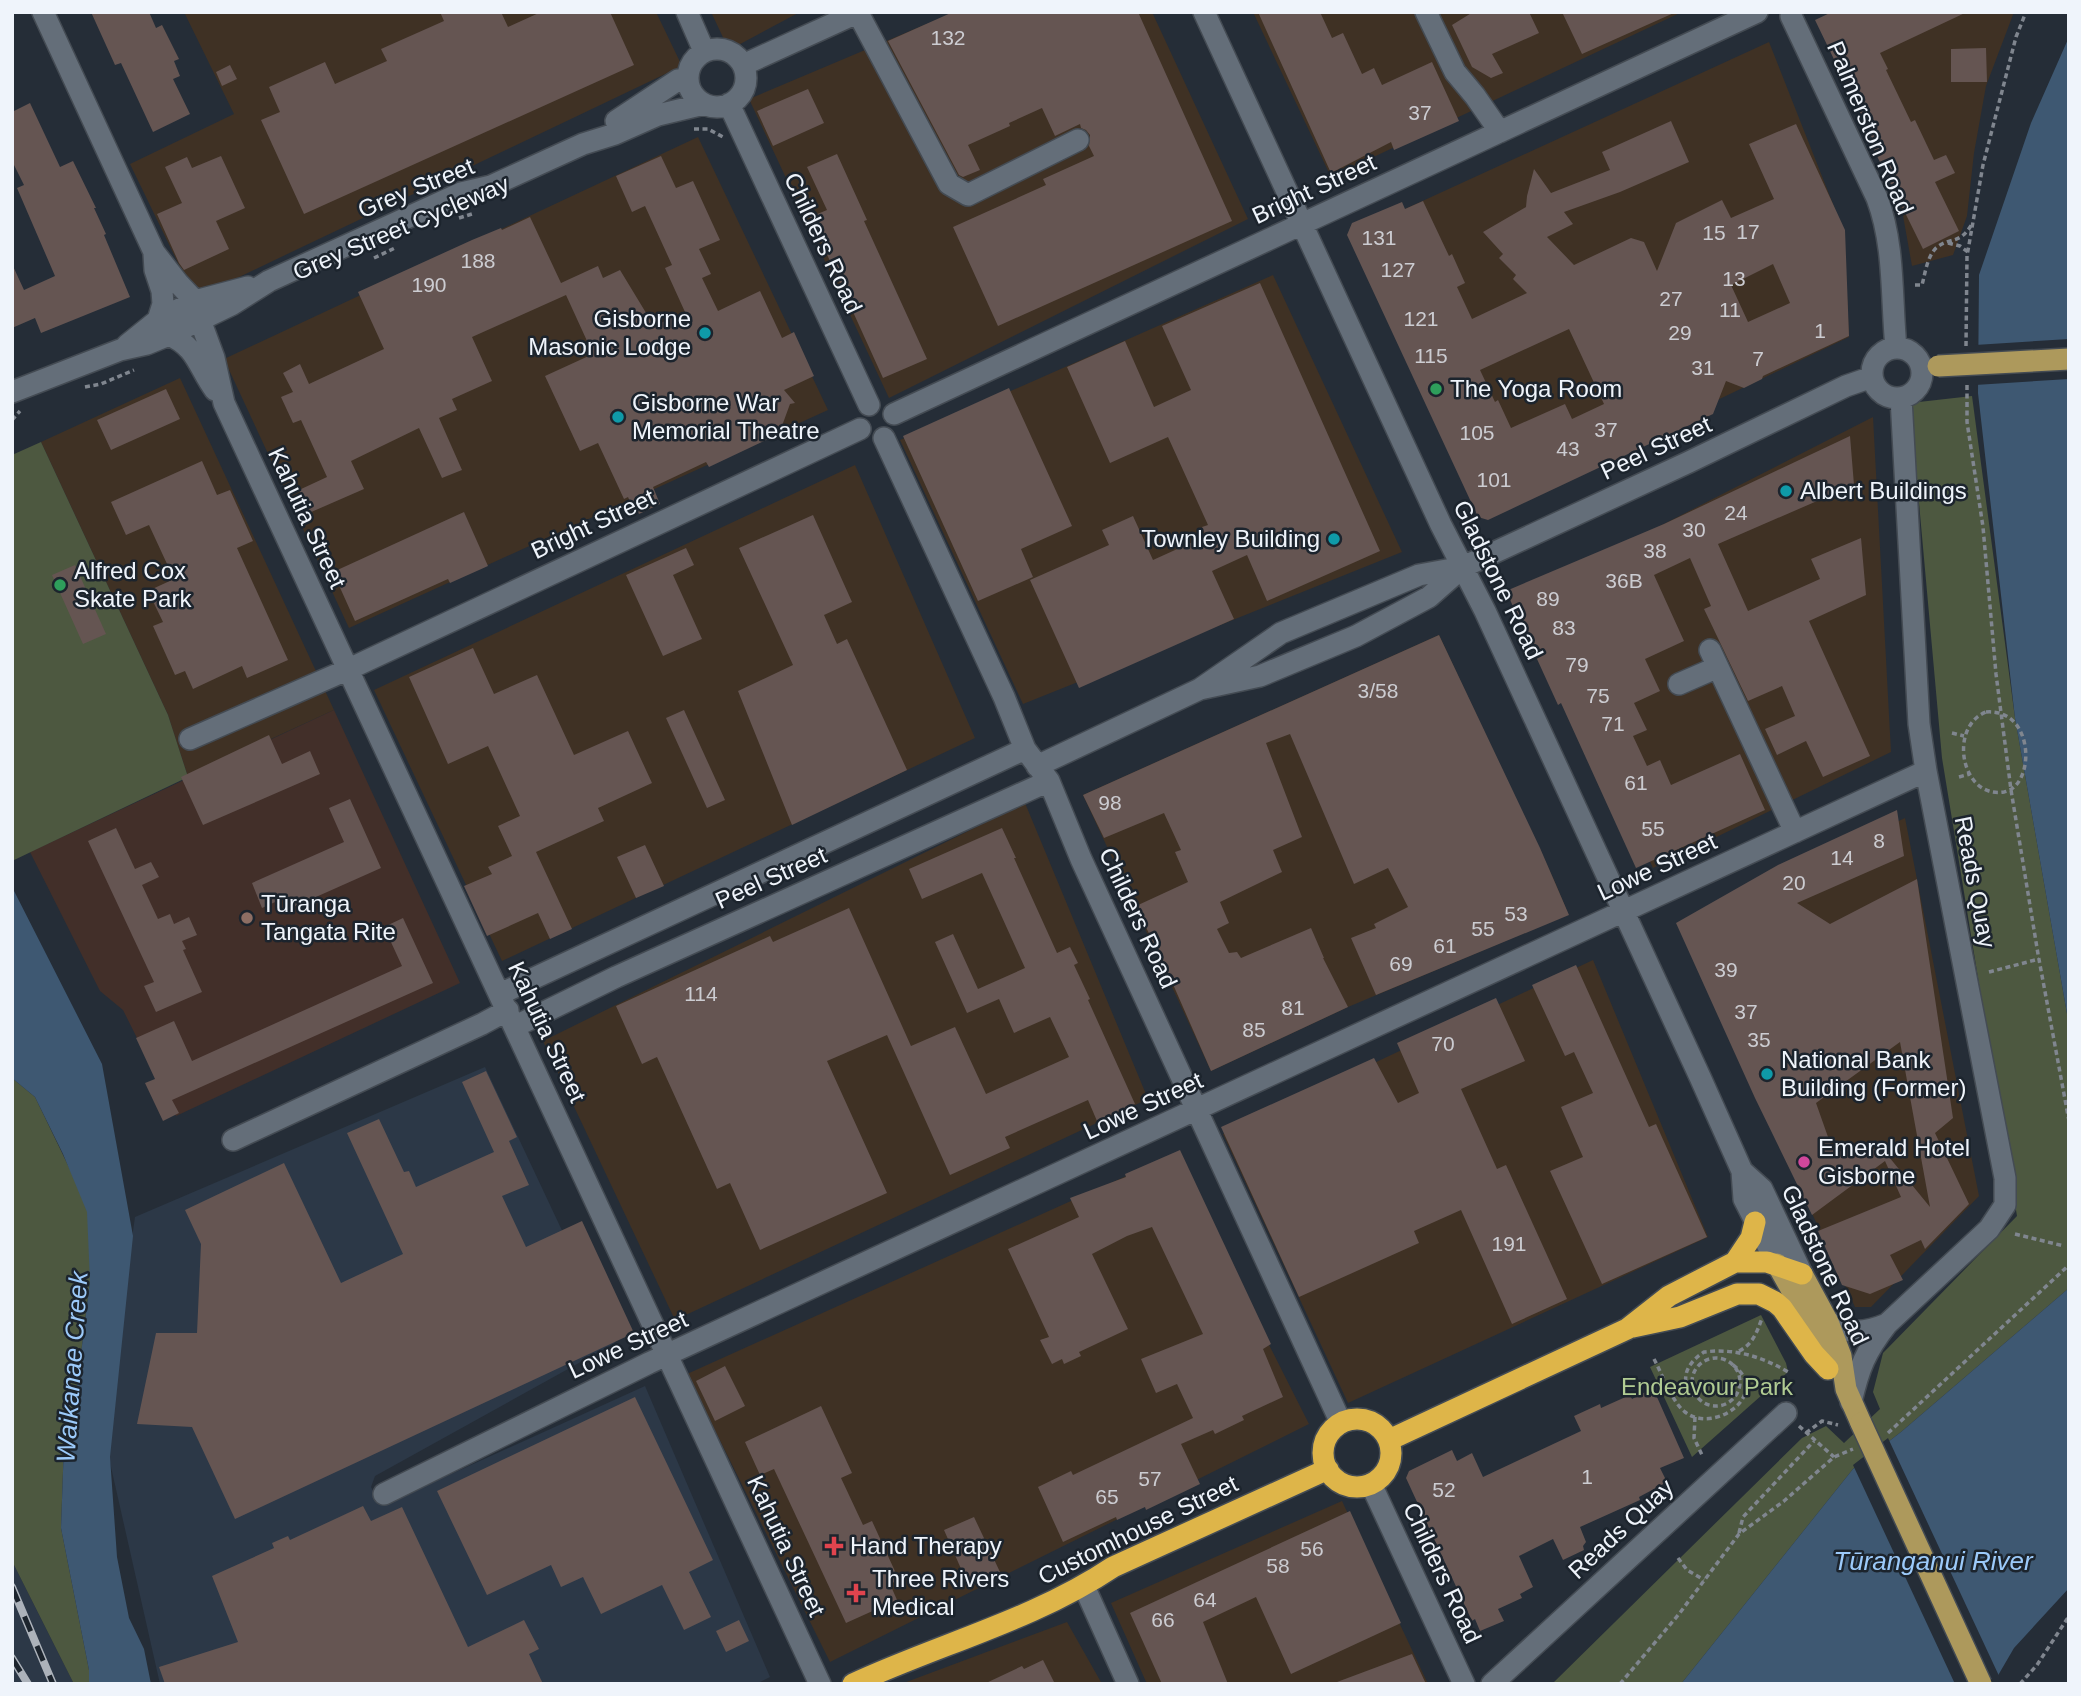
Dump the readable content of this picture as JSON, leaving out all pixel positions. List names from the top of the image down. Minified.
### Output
{"streets":{"highway":["Customhouse Street"],"main road":["Gladstone Road"],"street":["Palmerston Road","Grey Street","Bright Street","Childers Road","Peel Street","Kahutia Street","Lowe Street","Reads Quay"],"path":["Grey Street Cycleway"]},"crossings":[["Palmerston Road","Peel Street"],["Palmerston Road","Reads Quay"],["Grey Street","Childers Road"],["Grey Street","Kahutia Street"],["Bright Street","Childers Road"],["Bright Street","Kahutia Street"],["Bright Street","Gladstone Road"],["Childers Road","Peel Street"],["Childers Road","Lowe Street"],["Childers Road","Customhouse Street"],["Peel Street","Kahutia Street"],["Peel Street","Gladstone Road"],["Peel Street","Reads Quay"],["Kahutia Street","Lowe Street"],["Gladstone Road","Lowe Street"],["Gladstone Road","Reads Quay"],["Lowe Street","Reads Quay"]],"water":["Waikanae Creek","Tūranganui River"],"parks":["Endeavour Park"],"places":{"other":["Gisborne Masonic Lodge","The Yoga Room","Gisborne War Memorial Theatre","Albert Buildings","Townley Building","Alfred Cox Skate Park","Tūranga Tangata Rite","National Bank Building (Former)","Emerald Hotel Gisborne"],"health":["Hand Therapy","Three Rivers Medical"]},"house_numbers":["132","37","17","15","131","188","127","13","190","27","11","121","1","29","115","7","31","37","105","43","101","24","30","38","36B","89","83","79","3/58","75","71","61","98","55","8","14","20","53","55","61","69","39","114","81","37","85","35","70","191","1","57","52","65","56","58","64","66"]}
